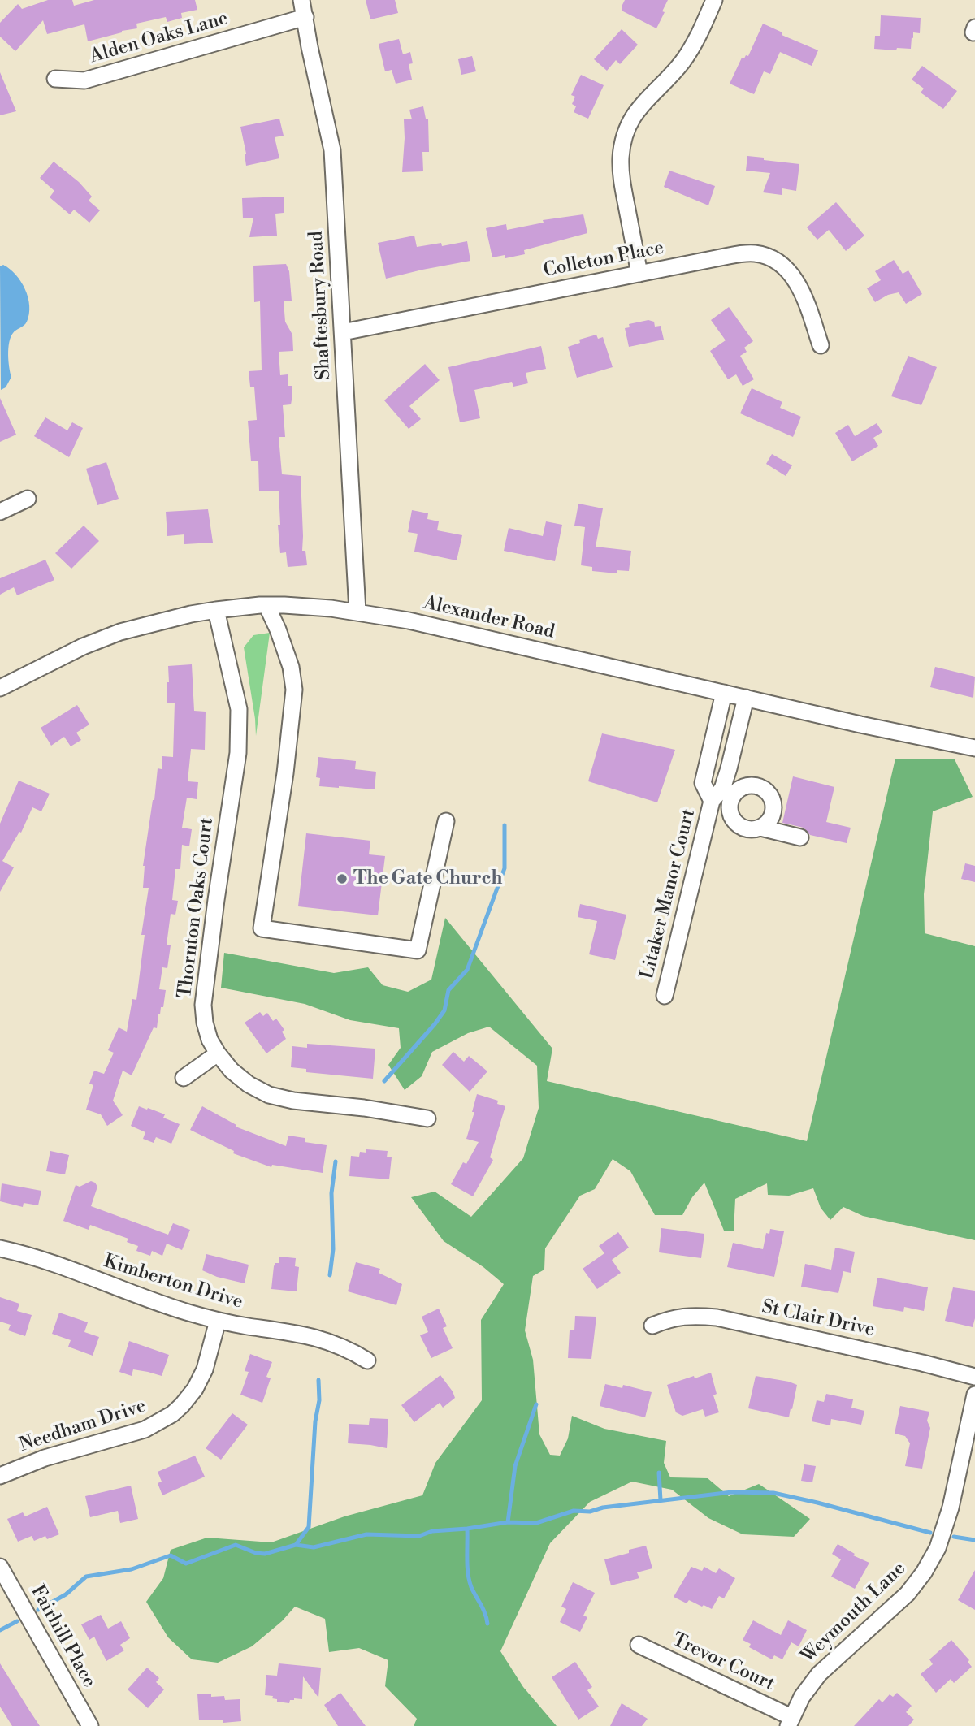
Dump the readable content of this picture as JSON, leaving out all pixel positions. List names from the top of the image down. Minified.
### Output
{"streets":{"street":["Alden Oaks Lane","Colleton Place","Shaftesbury Road","Alexander Road","Litaker Manor Court","Thornton Oaks Court","Kimberton Drive","St Clair Drive","Needham Drive","Weymouth Lane","Fairhill Place","Trevor Court"]},"crossings":[["Alden Oaks Lane","Shaftesbury Road"],["Colleton Place","Shaftesbury Road"],["Shaftesbury Road","Alexander Road"],["Alexander Road","Litaker Manor Court"],["Alexander Road","Thornton Oaks Court"],["Kimberton Drive","Needham Drive"],["Weymouth Lane","Trevor Court"]],"places":["The Gate Church"]}
